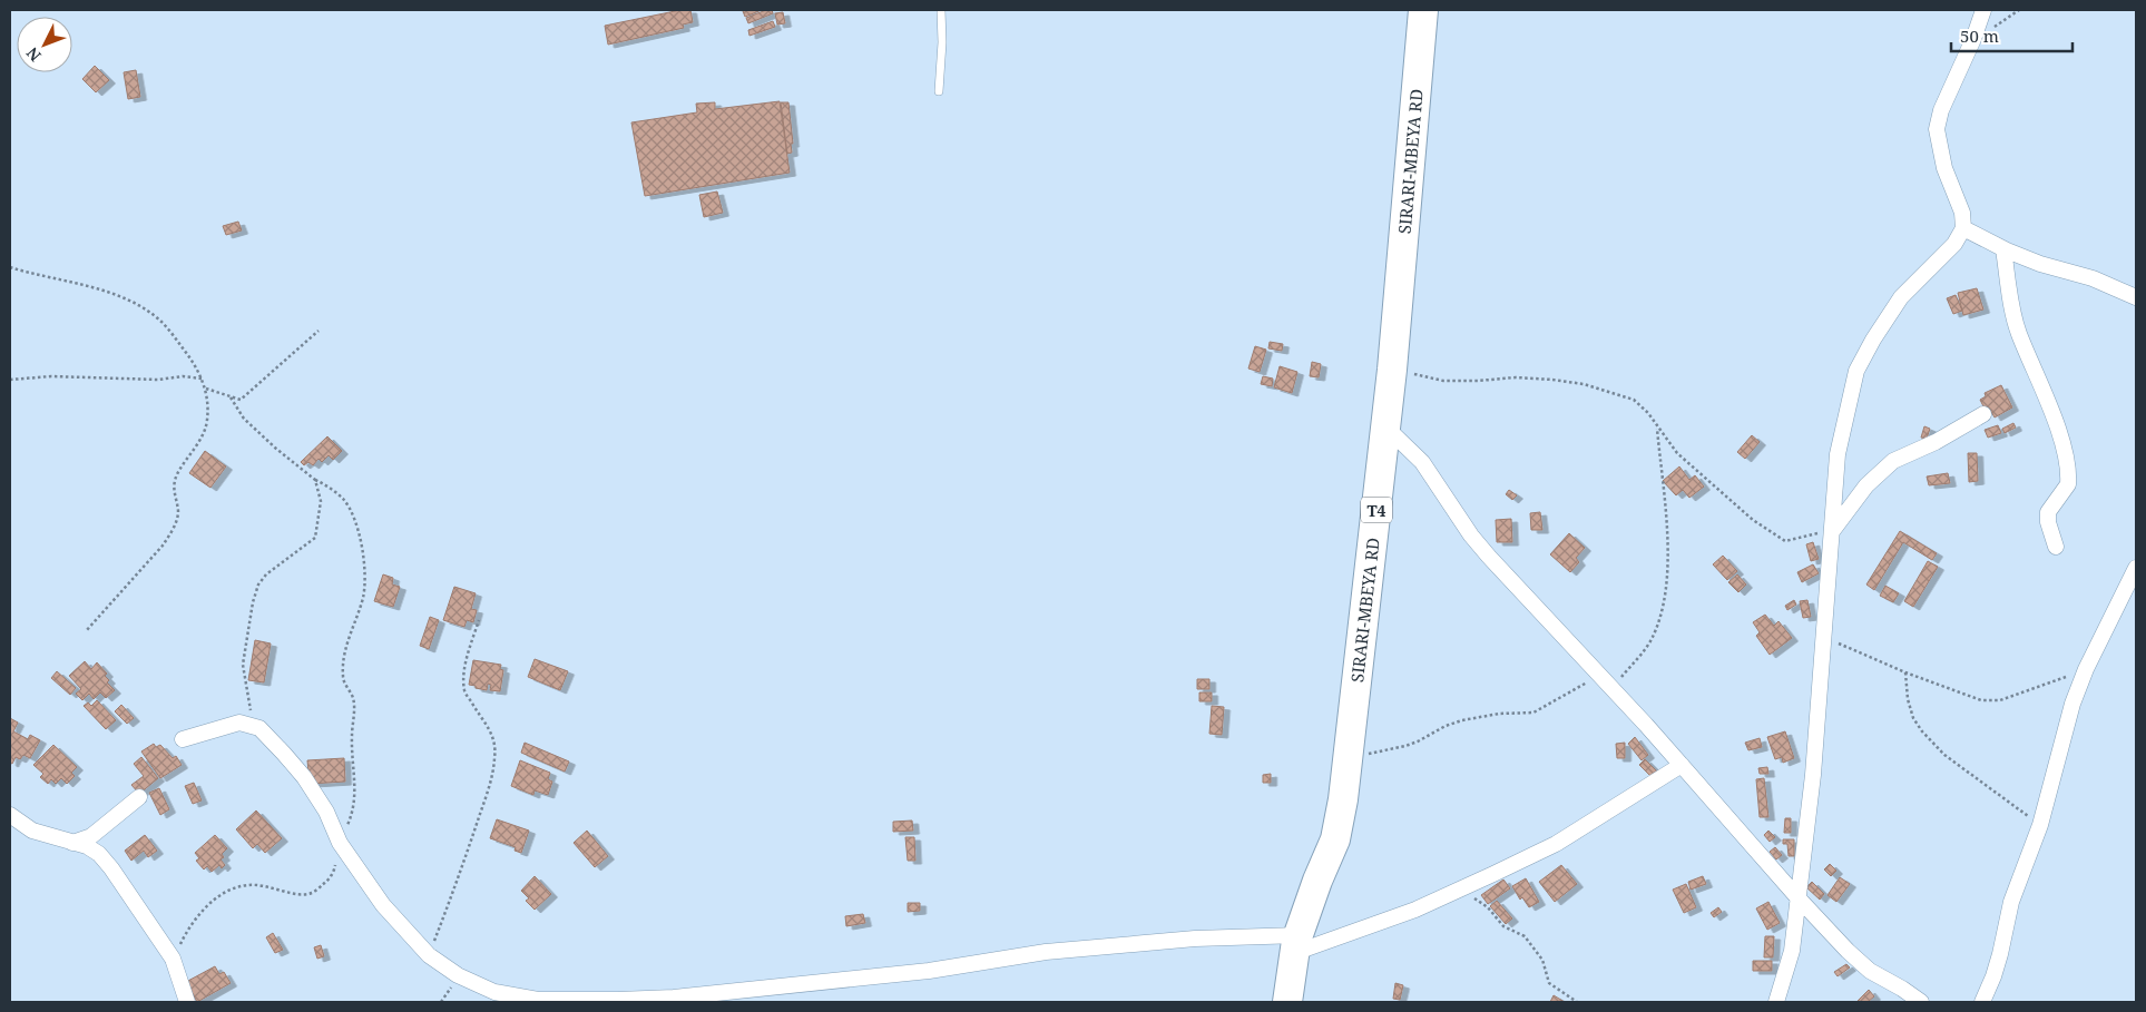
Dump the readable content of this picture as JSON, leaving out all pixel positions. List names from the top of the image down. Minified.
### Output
{"streets":{"highway":["SIRARI-MBEYA RD","T4"]},"scale_bar":"50 m","north":"bottom left"}
